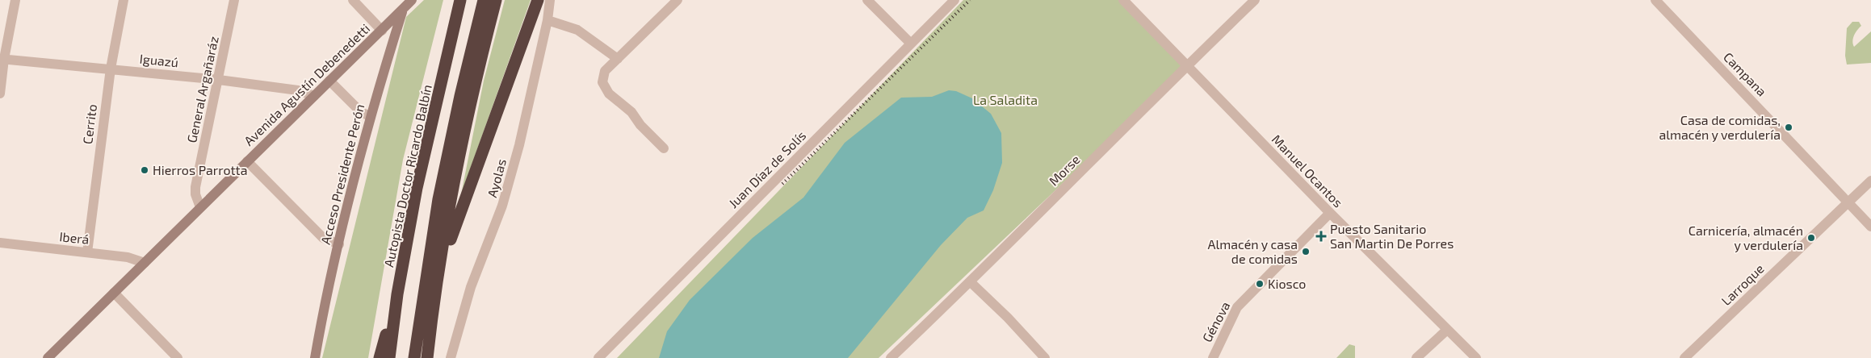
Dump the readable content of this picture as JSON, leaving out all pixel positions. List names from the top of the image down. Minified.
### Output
{"streets":{"highway":["Autopista Doctor Ricardo Balbín"],"main road":["Avenida Agustín Debenedetti","Acceso Presidente Perón"],"street":["Iguazú","Campana","General Argañaráz","Cerrito","Juan Díaz de Solís","Morse","Manuel Ocantos","Ayolas","Iberá","Larroque","Génova"]},"crossings":[["Iguazú","Avenida Agustín Debenedetti"],["Iguazú","General Argañaráz"],["Iguazú","Cerrito"],["Campana","Larroque"],["Avenida Agustín Debenedetti","General Argañaráz"],["Avenida Agustín Debenedetti","Acceso Presidente Perón"],["Avenida Agustín Debenedetti","Iberá"],["Cerrito","Iberá"],["Morse","Manuel Ocantos"],["Manuel Ocantos","Génova"]],"parks":["La Saladita"],"places":{"other":["Casa de comidas, almacén y verdulería","Hierros Parrotta","Carnicería, almacén y verdulería","Almacén y casa de comidas","Kiosco"],"health":["Puesto Sanitario San Martin De Porres"]}}
